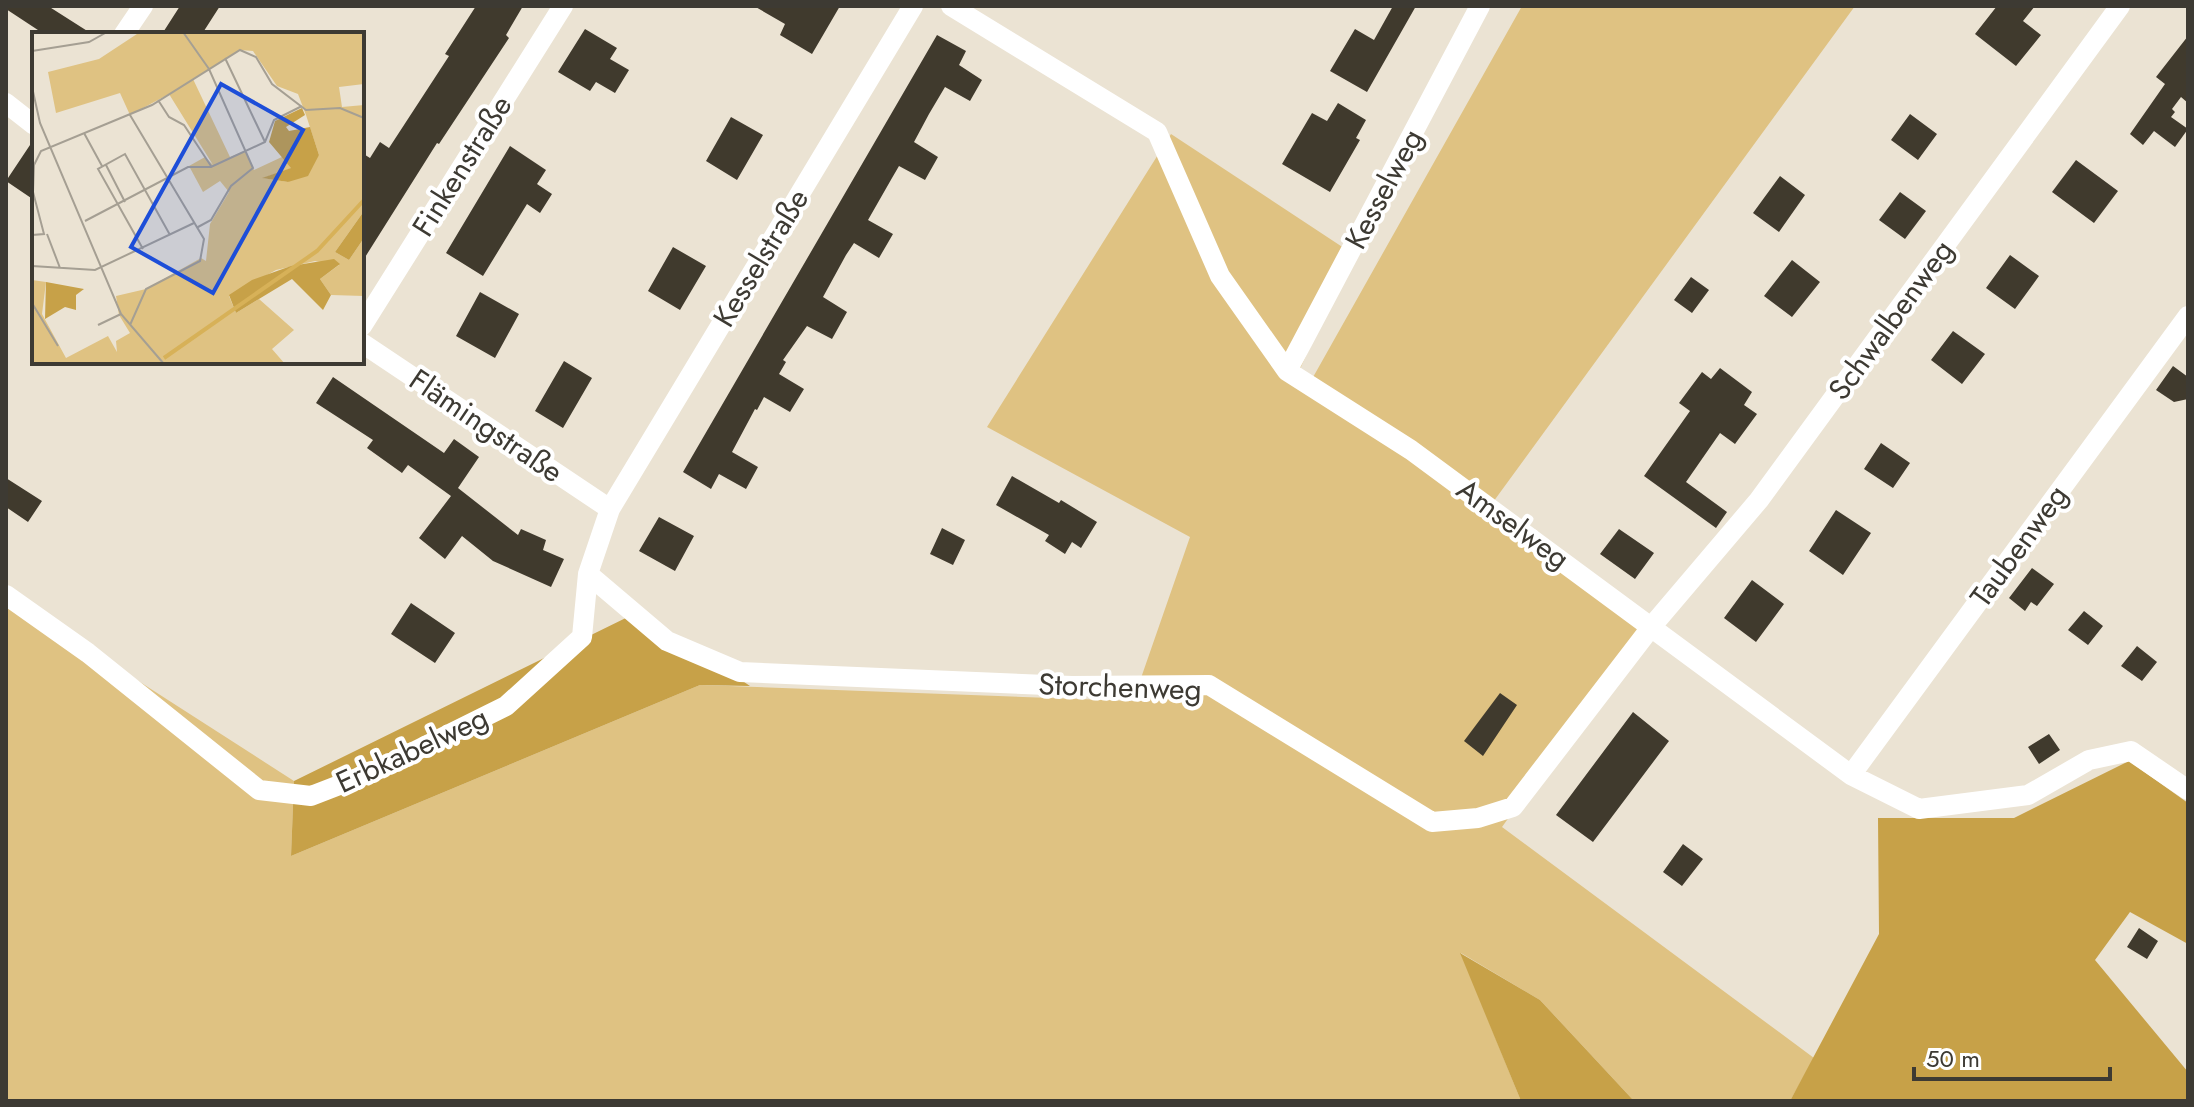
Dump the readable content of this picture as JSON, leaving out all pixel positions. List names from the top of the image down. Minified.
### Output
{"streets":{"street":["Finkenstraße","Kesselweg","Kesselstraße","Schwalbenweg","Flämingstraße","Amselweg","Taubenweg","Storchenweg","Erbkabelweg"]},"crossings":[["Kesselweg","Amselweg"],["Kesselstraße","Flämingstraße"],["Kesselstraße","Erbkabelweg"],["Schwalbenweg","Amselweg"],["Schwalbenweg","Storchenweg"],["Flämingstraße","Erbkabelweg"],["Amselweg","Taubenweg"],["Amselweg","Storchenweg"],["Storchenweg","Erbkabelweg"]],"scale_bar":"50 m"}
